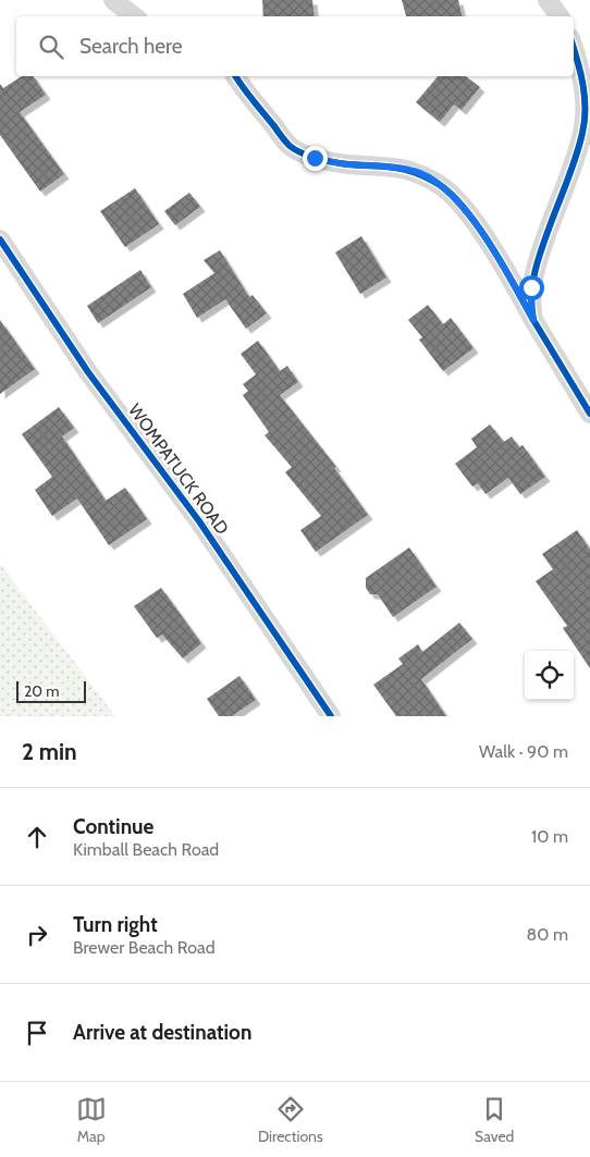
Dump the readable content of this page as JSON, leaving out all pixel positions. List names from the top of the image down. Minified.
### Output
{"streets":{"street":["WOMPATUCK ROAD"]},"scale_bar":"20 m","page":{"search":"Search here","scale":"20 m","heading":["2 min","Walk · 90 m"],"list":[["Continue","Kimball Beach Road","10 m"],["Turn right","Brewer Beach Road","80 m"],"Arrive at destination"],"nav":["Map","Directions","Saved"]}}
